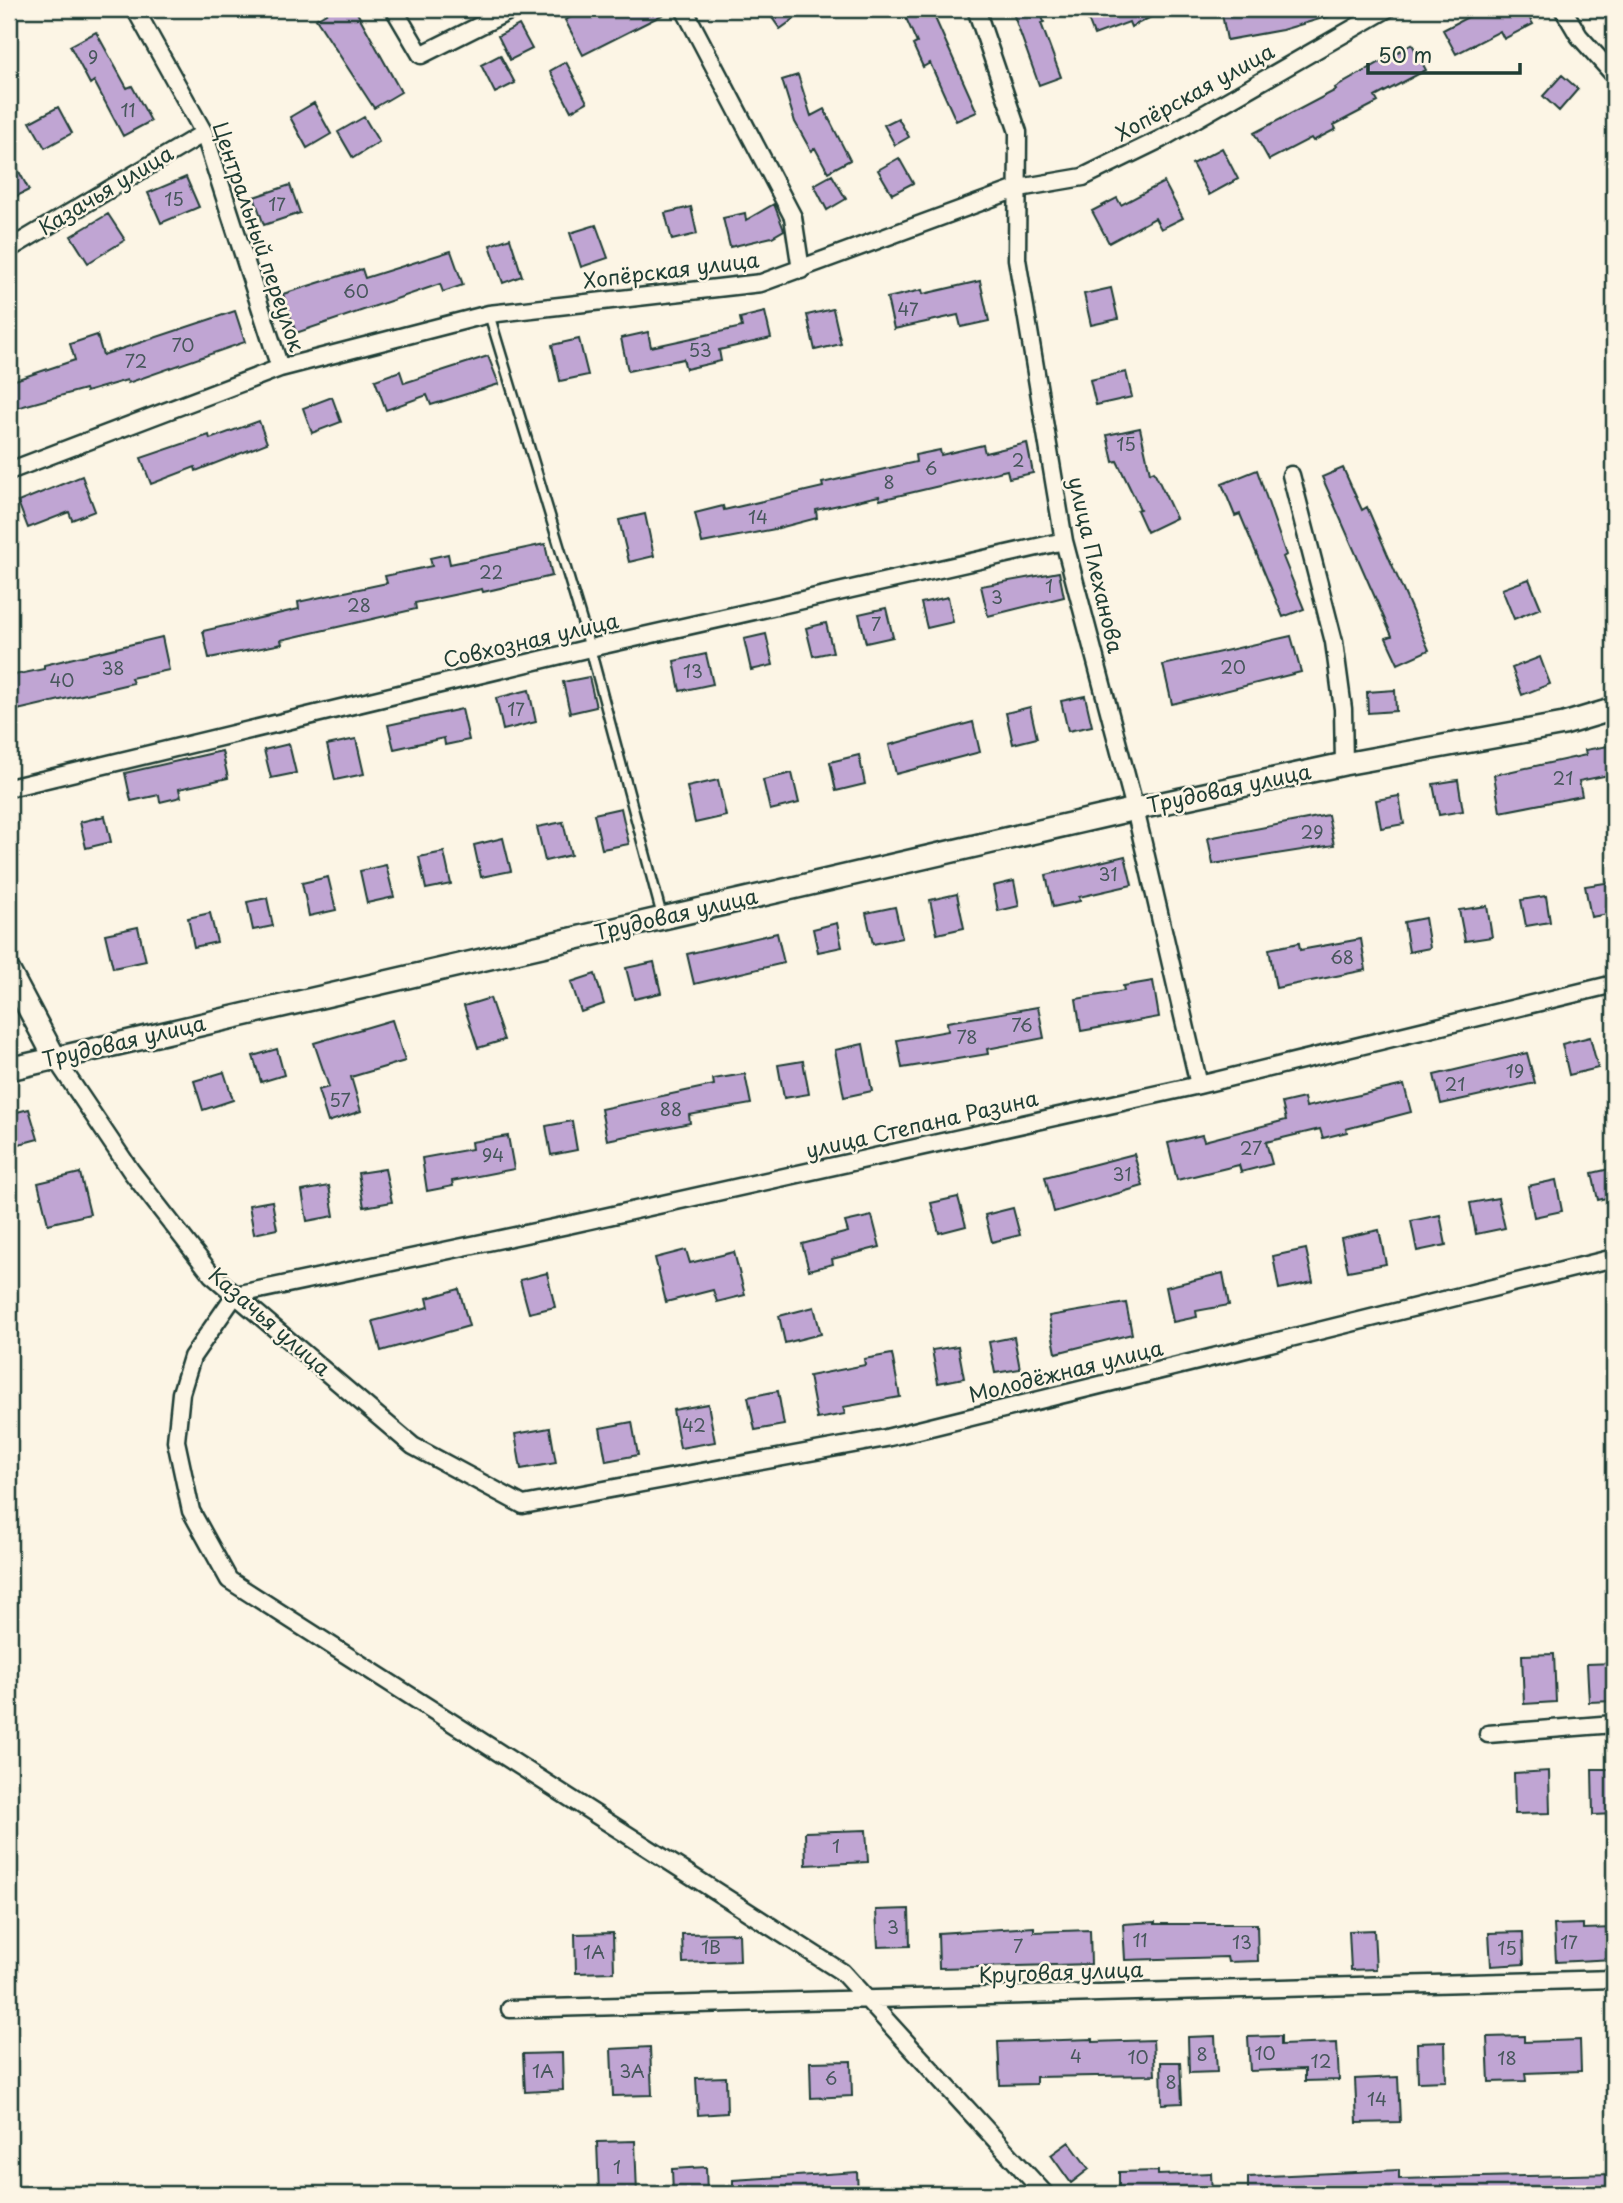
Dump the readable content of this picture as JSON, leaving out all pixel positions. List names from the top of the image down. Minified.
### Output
{"streets":{"street":["Хопёрская улица","Казачья улица","Центральный переулок","улица Плеханова","Совхозная улица","Трудовая улица","улица Степана Разина","Молодёжная улица","Круговая улица"]},"crossings":[["Хопёрская улица","Центральный переулок"],["Хопёрская улица","улица Плеханова"],["Казачья улица","Центральный переулок"],["Казачья улица","Трудовая улица"],["Казачья улица","улица Степана Разина"],["Казачья улица","Молодёжная улица"],["улица Плеханова","Совхозная улица"],["улица Плеханова","Трудовая улица"],["улица Плеханова","улица Степана Разина"]],"house_numbers":["9","11","15","17","60","47","70","53","72","15","2","6","8","14","22","1","3","28","7","20","38","13","40","17","21","29","31","68","76","78","19","21","57","88","27","94","31","42","1","3","11","13","17","7","1В","15","1А","10","8","4","10","18","12","1А","3А","6","8","14","1"],"scale_bar":"50 m"}
